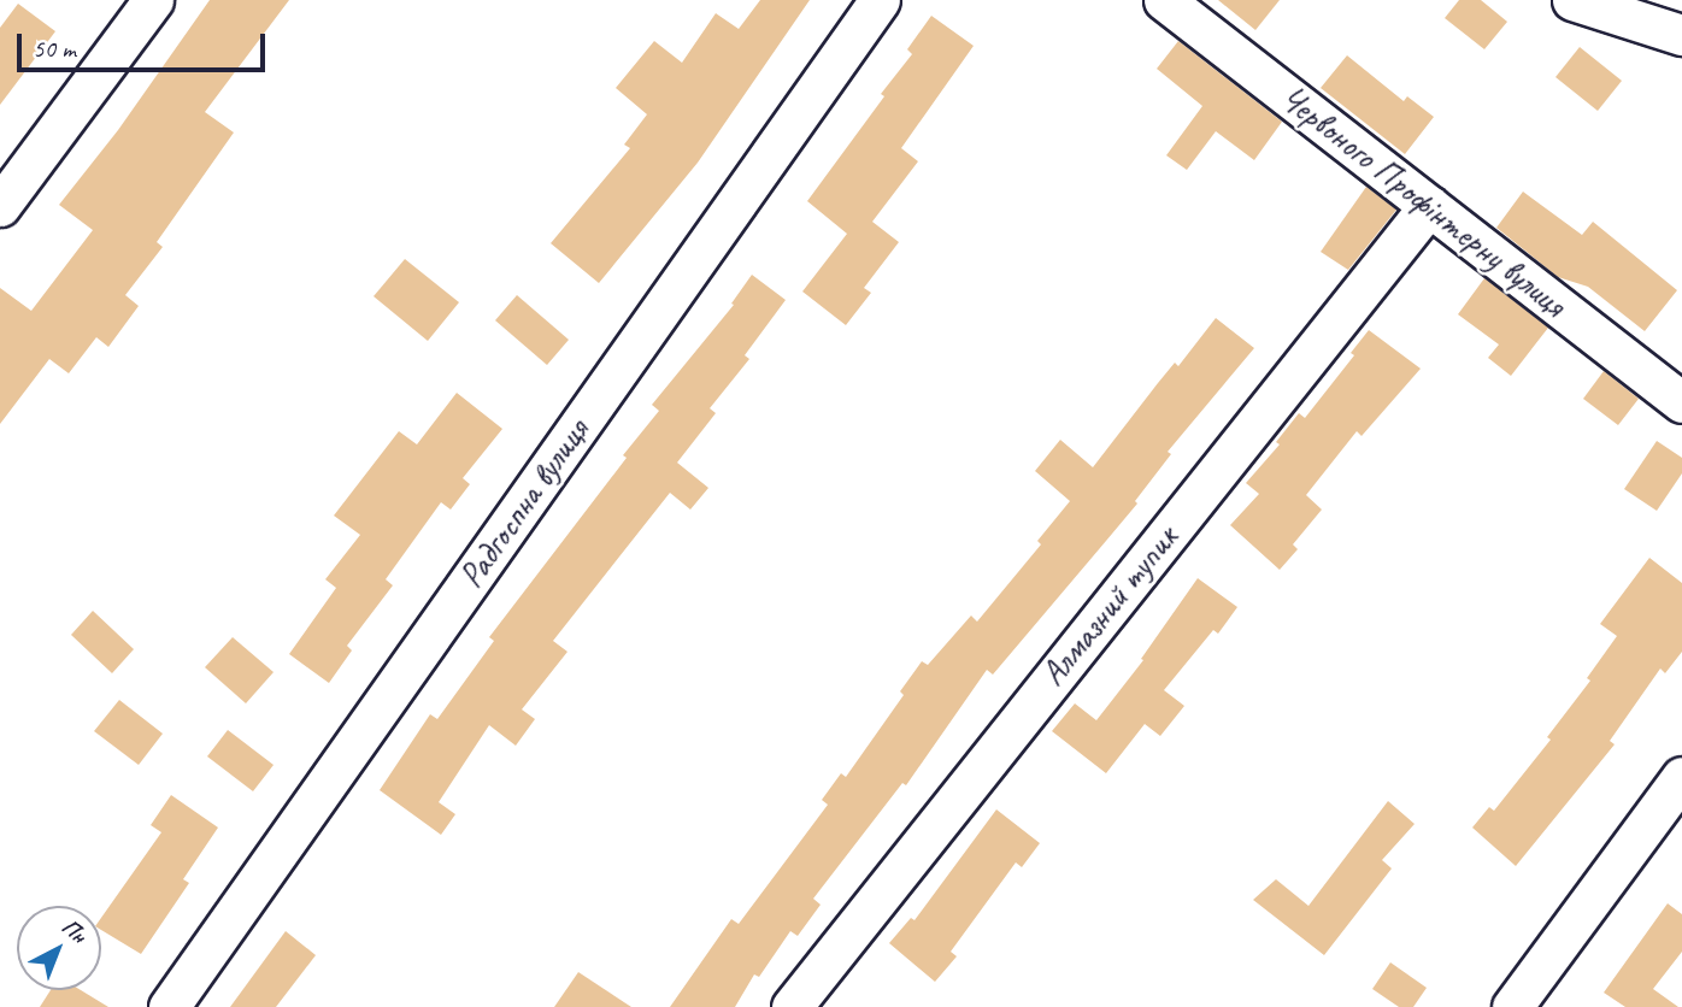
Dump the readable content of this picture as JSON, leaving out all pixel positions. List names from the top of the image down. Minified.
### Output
{"streets":{"street":["Червоного Профінтерну вулиця","Радгоспна вулиця","Алмазний тупик"]},"crossings":[["Червоного Профінтерну вулиця","Алмазний тупик"]],"scale_bar":"50 m","north":"top right"}
